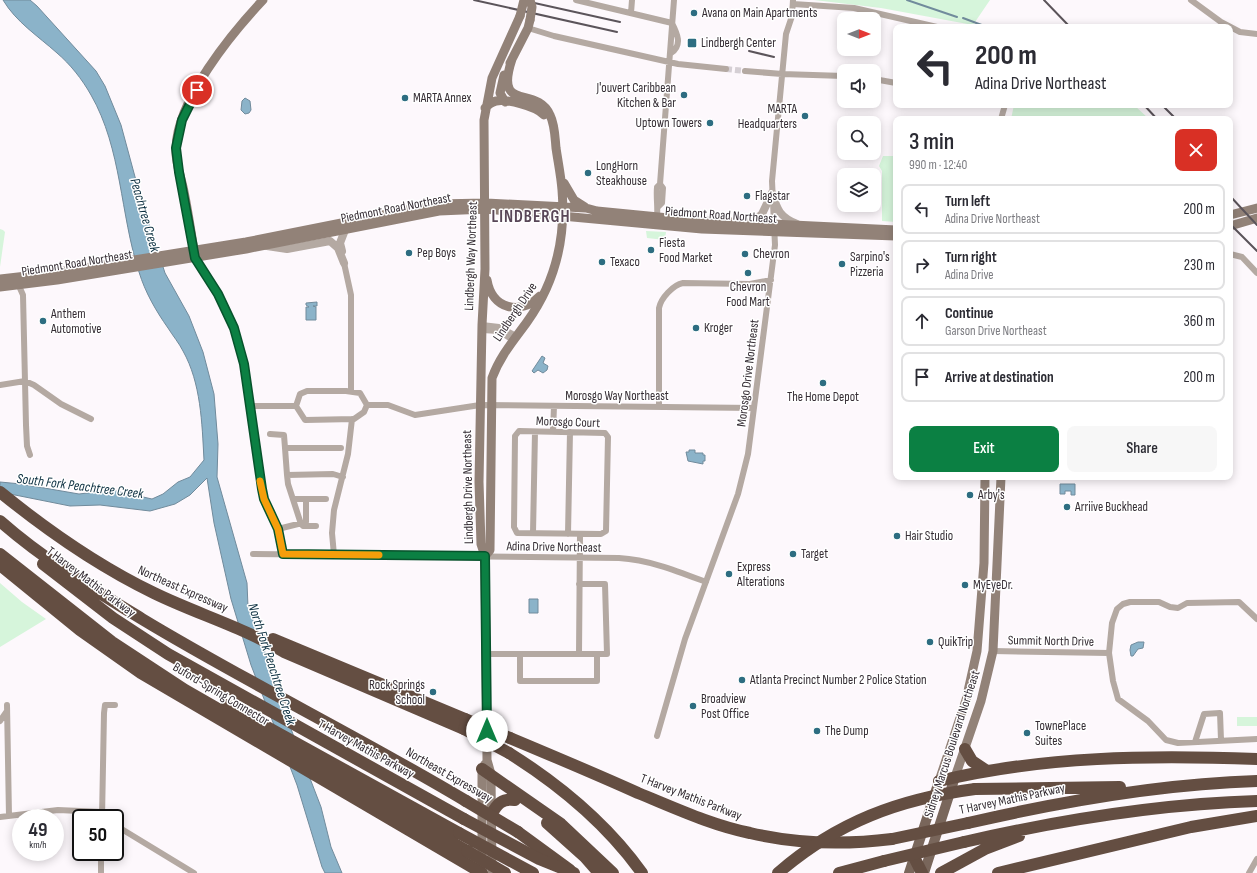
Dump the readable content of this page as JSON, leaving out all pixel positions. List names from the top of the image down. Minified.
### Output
{"streets":{"highway":["T Harvey Mathis Parkway","Northeast Expressway","Buford-Spring Connector"],"main road":["Piedmont Road Northeast","Lindbergh Way Northeast","Lindbergh Drive","Lindbergh Drive Northeast","Sidney Marcus Boulevard Northeast"],"street":["Morosgo Drive Northeast","Morosgo Way Northeast","Morosgo Court","Adina Drive Northeast","Summit North Drive"]},"crossings":[["Piedmont Road Northeast","Lindbergh Way Northeast"],["Piedmont Road Northeast","Lindbergh Drive"],["Piedmont Road Northeast","Morosgo Drive Northeast"],["Lindbergh Way Northeast","Morosgo Way Northeast"],["Lindbergh Way Northeast","Lindbergh Drive Northeast"],["Lindbergh Drive","Morosgo Way Northeast"],["Lindbergh Drive","Lindbergh Drive Northeast"],["Lindbergh Drive","Adina Drive Northeast"],["Morosgo Drive Northeast","Morosgo Way Northeast"],["Morosgo Drive Northeast","Adina Drive Northeast"],["Morosgo Way Northeast","Lindbergh Drive Northeast"],["Lindbergh Drive Northeast","Adina Drive Northeast"],["Lindbergh Drive Northeast","Buford-Spring Connector"],["T Harvey Mathis Parkway","Northeast Expressway"],["Summit North Drive","Sidney Marcus Boulevard Northeast"]],"districts":["LINDBERGH"],"water":["Peachtree Creek","South Fork Peachtree Creek","North Fork Peachtree Creek"],"places":{"other":["Avana on Main Apartments","J'ouvert Caribbean Kitchen & Bar","MARTA Annex","MARTA Headquarters","Uptown Towers","LongHorn Steakhouse","Flagstar","Fiesta Food Market","Pep Boys","Chevron","Texaco","Sarpino's Pizzeria","Chevron Food Mart","Anthem Automotive","Kroger","The Home Depot","Arby's","Arriive Buckhead","Hair Studio","Target","Express Alterations","MyEyeDr.","QuikTrip","Atlanta Precinct Number 2 Police Station","Rock Springs School","Broadview Post Office","The Dump","TownePlace Suites"],"transit":["Lindbergh Center"]},"north":"right","page":{"turn":["200 m","Adina Drive Northeast"],"heading":["3 min","990 m · 12:40"],"list":[{"name":"Turn left","note":"Adina Drive Northeast","value":"200 m"},{"name":"Turn right","note":"Adina Drive","value":"230 m"},{"name":"Continue","note":"Garson Drive Northeast","value":"360 m"},{"name":"Arrive at destination","value":"200 m"}],"buttons":["Exit","Share"],"speed":"49 km/h","limit":"50"}}
